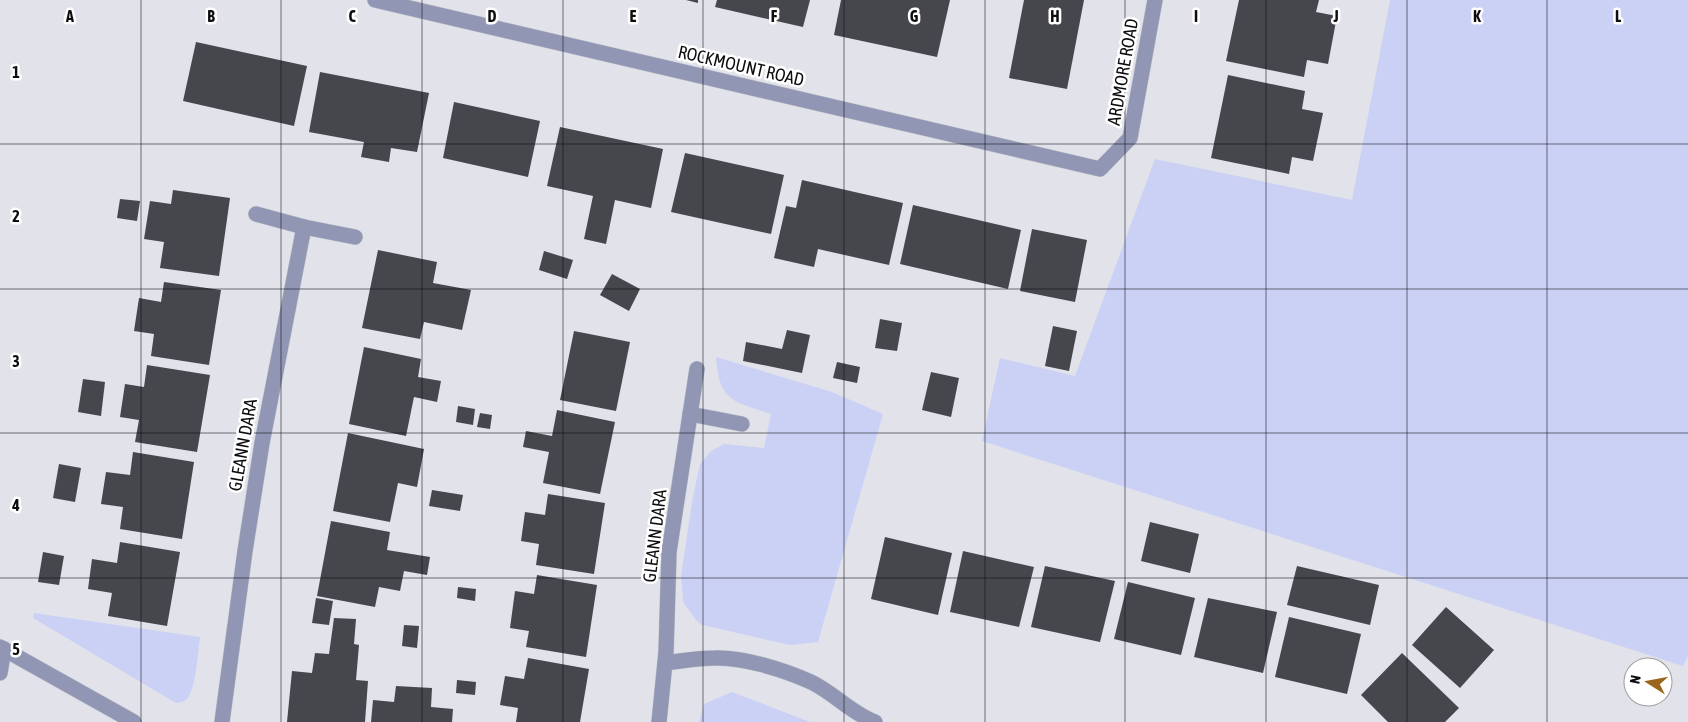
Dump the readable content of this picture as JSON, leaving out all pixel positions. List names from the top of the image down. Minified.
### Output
{"streets":{"street":["ROCKMOUNT ROAD","ARDMORE ROAD","GLEANN DARA"]},"crossings":[["ROCKMOUNT ROAD","ARDMORE ROAD"]],"north":"left","grid":{"columns":["A","B","C","D","E","F","G","H","I","J","K","L"],"rows":["1","2","3","4","5"]}}
